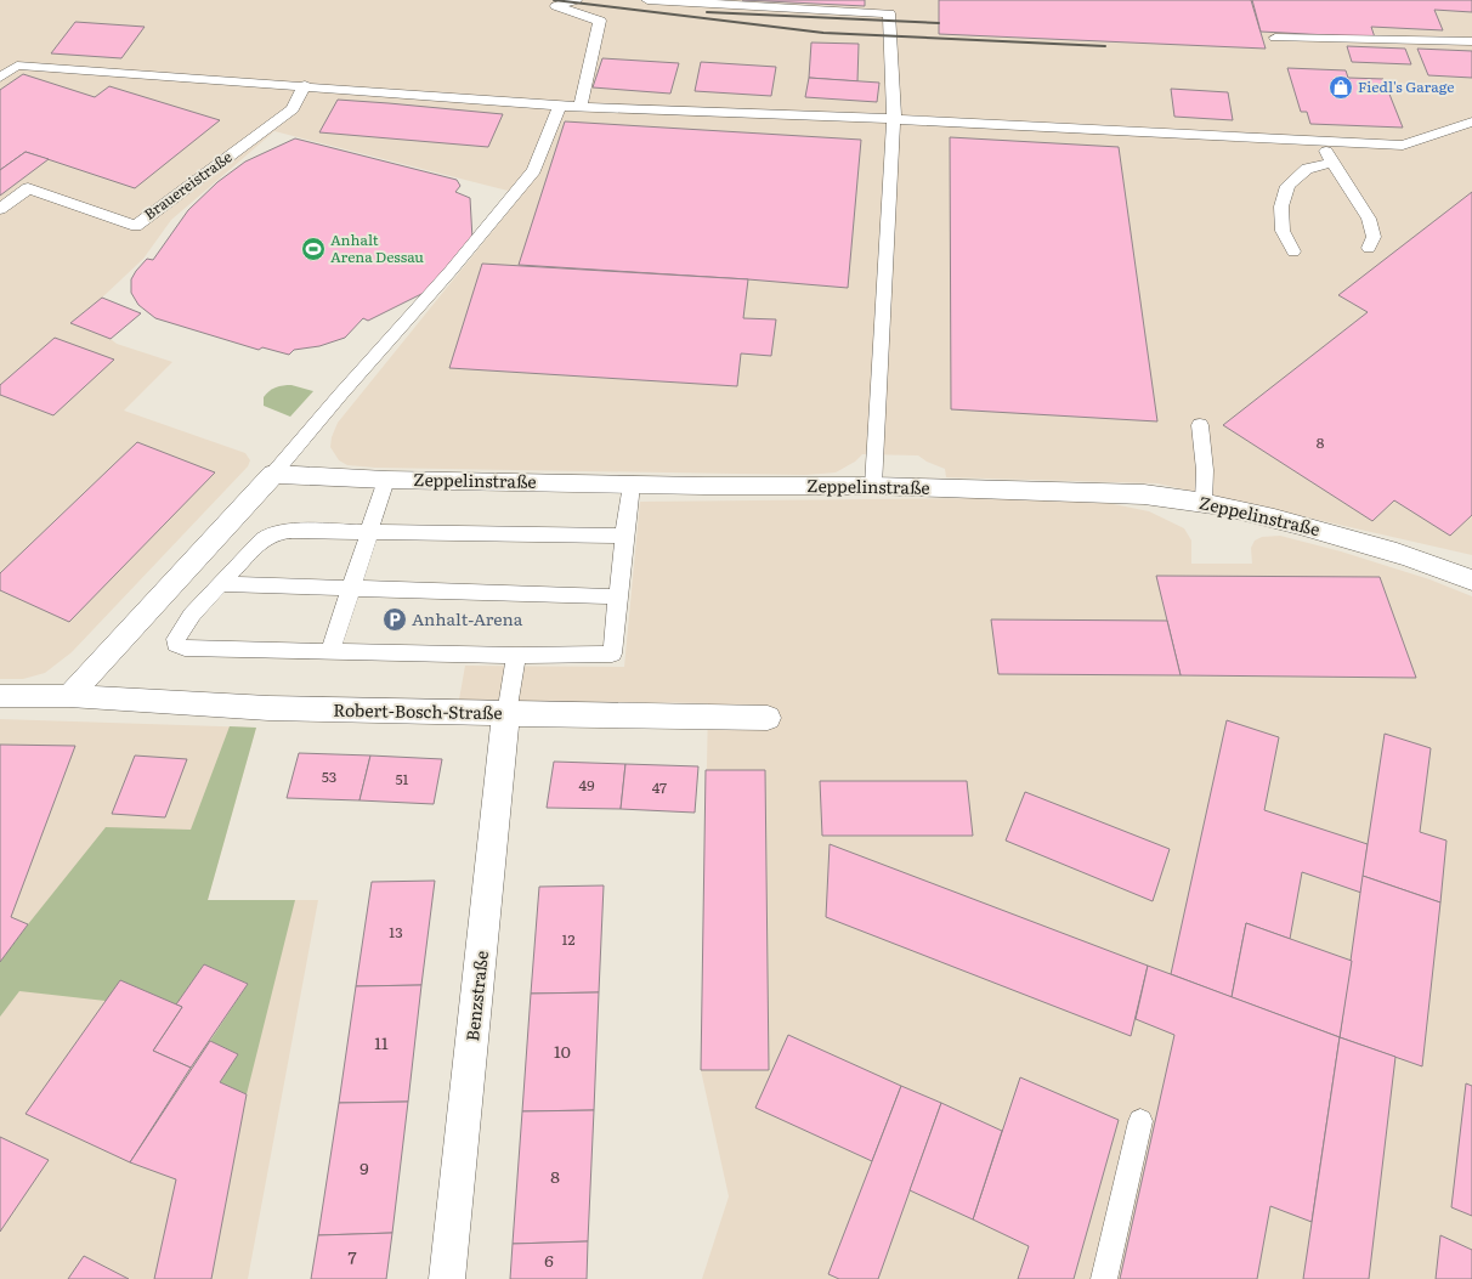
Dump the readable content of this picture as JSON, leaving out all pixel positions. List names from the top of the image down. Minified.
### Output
{"streets":{"street":["Zeppelinstraße","Robert-Bosch-Straße","Benzstraße"],"lane":["Brauereistraße"]},"crossings":[["Robert-Bosch-Straße","Benzstraße"]],"places":{"shop":["Fiedl's Garage"],"sports":["Anhalt Arena Dessau"],"parking":["Anhalt-Arena"]},"house_numbers":["8","53","51","49","47","13","12","11","10","9","8","7","6"]}
